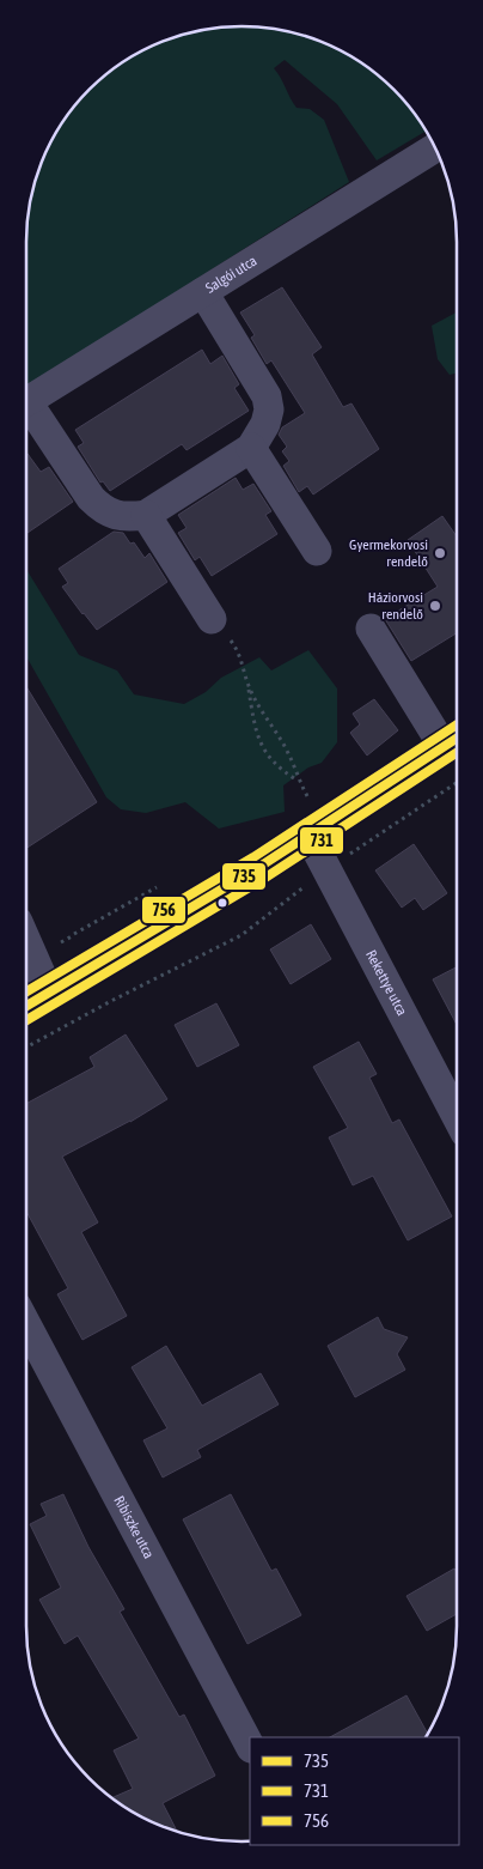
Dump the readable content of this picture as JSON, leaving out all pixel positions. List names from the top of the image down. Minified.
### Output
{"streets":{"street":["Salgói utca","Rekettye utca","Ribiszke utca"]},"places":["Gyermekorvosi rendelő","Háziorvosi rendelő"],"lines":["transit line 756","transit line 735","transit line 731"],"legend":["735","731","756"]}
